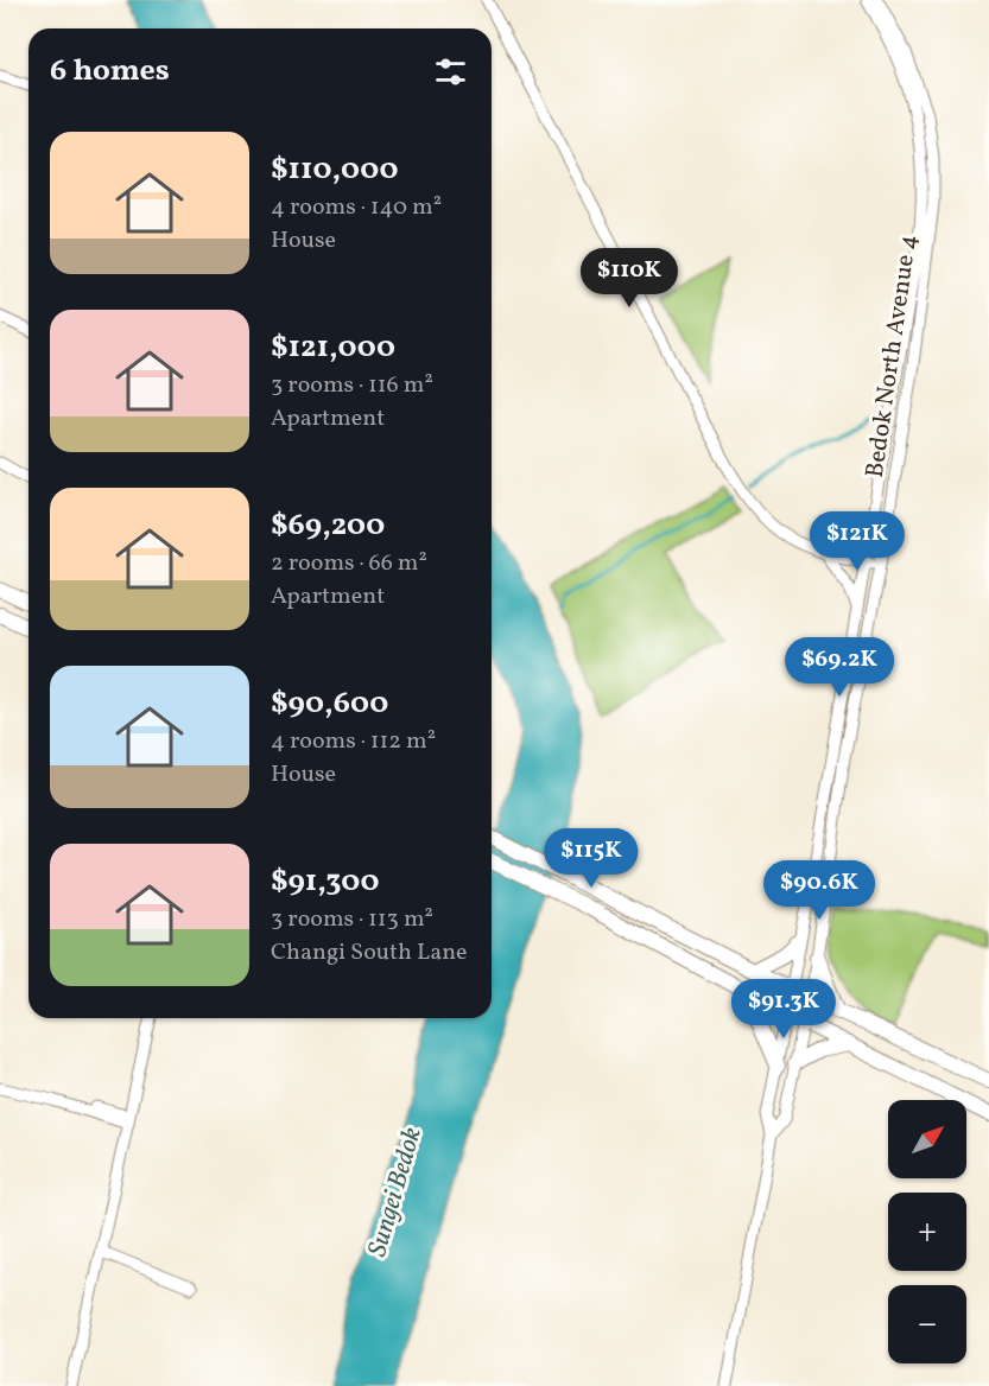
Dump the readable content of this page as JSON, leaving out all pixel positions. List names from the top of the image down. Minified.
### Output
{"streets":{"street":["Bedok North Avenue 4"]},"water":["Sungei Bedok"],"north":"top right","page":{"heading":"6 homes","list":[{"name":"$110,000","note":"4 rooms · 140 m² · House"},{"name":"$121,000","note":"3 rooms · 116 m² · Apartment"},{"name":"$69,200","note":"2 rooms · 66 m² · Apartment"},{"name":"$90,600","note":"4 rooms · 112 m² · House"},{"name":"$91,300","note":"3 rooms · 113 m² · Changi South Lane"}],"price":["$110K","$121K","$69.2K","$115K","$90.6K","$91.3K"],"map_buttons":["+","−"]}}
